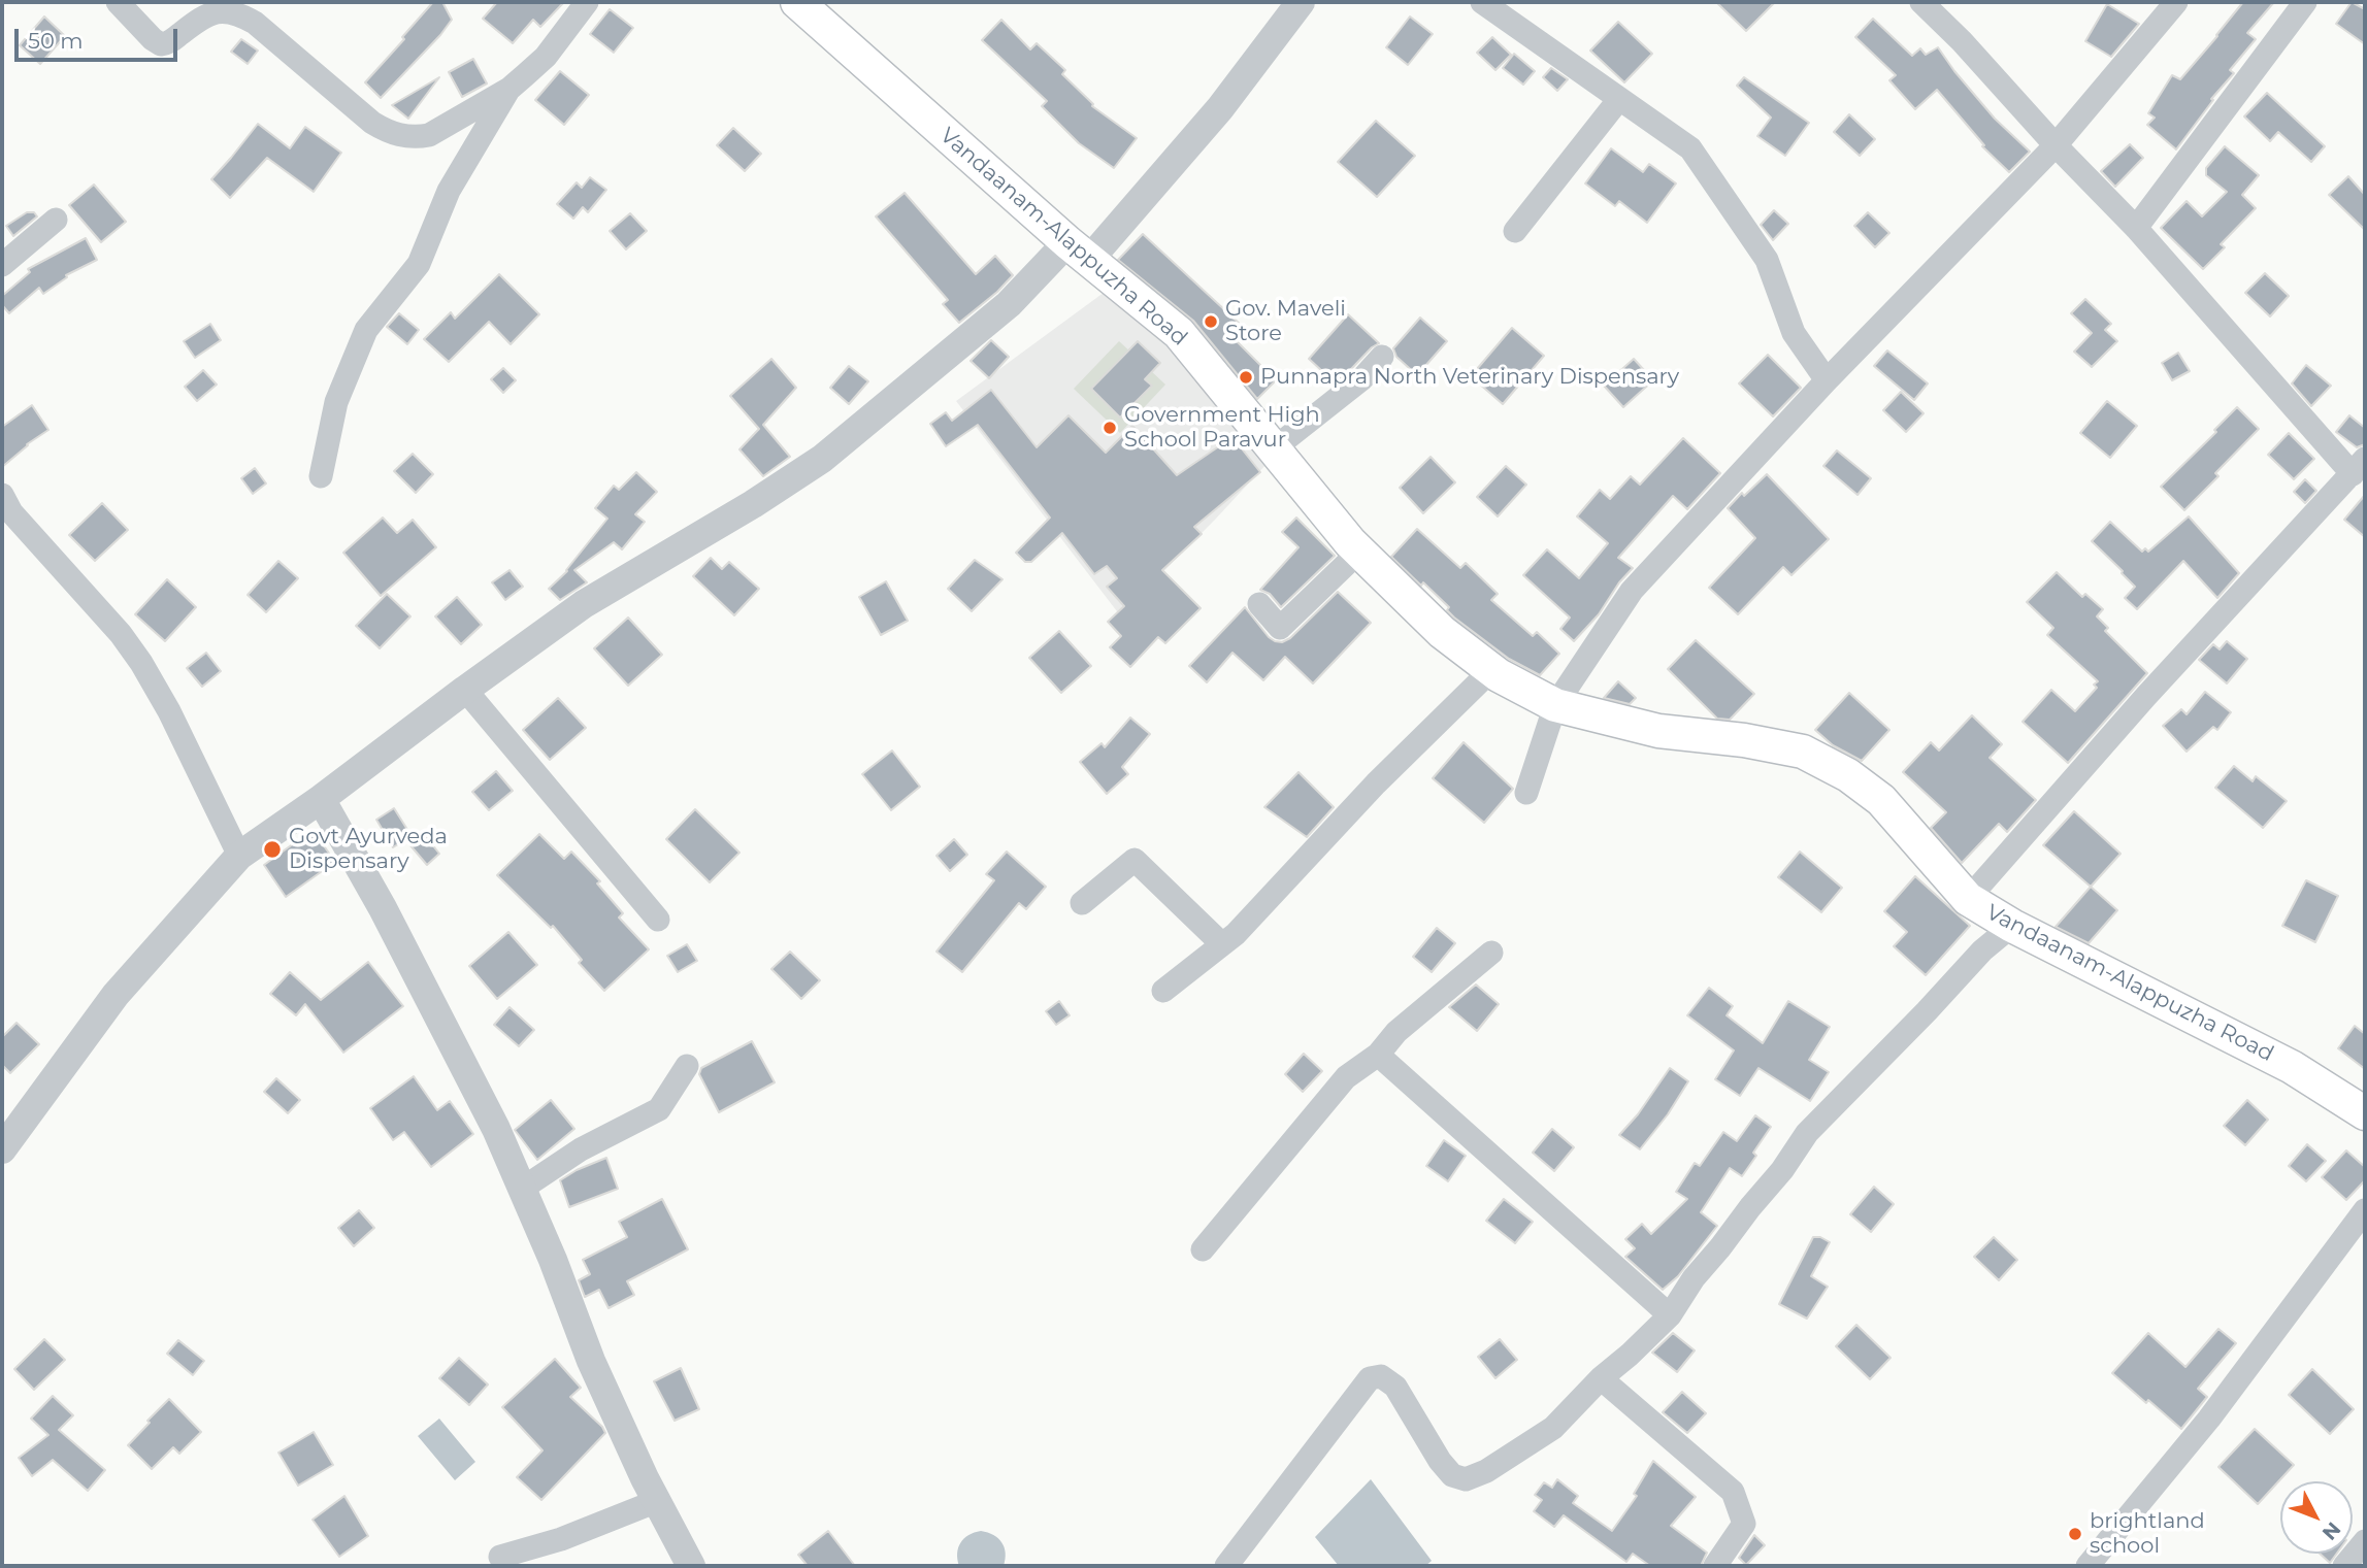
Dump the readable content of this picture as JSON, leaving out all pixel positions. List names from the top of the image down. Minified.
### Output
{"streets":{"main road":["Vandaanam-Alappuzha Road"]},"places":["Gov. Maveli Store","Punnapra North Veterinary Dispensary","Government High School Paravur","Govt Ayurveda Dispensary","brightland school"],"scale_bar":"50 m","north":"bottom right"}
